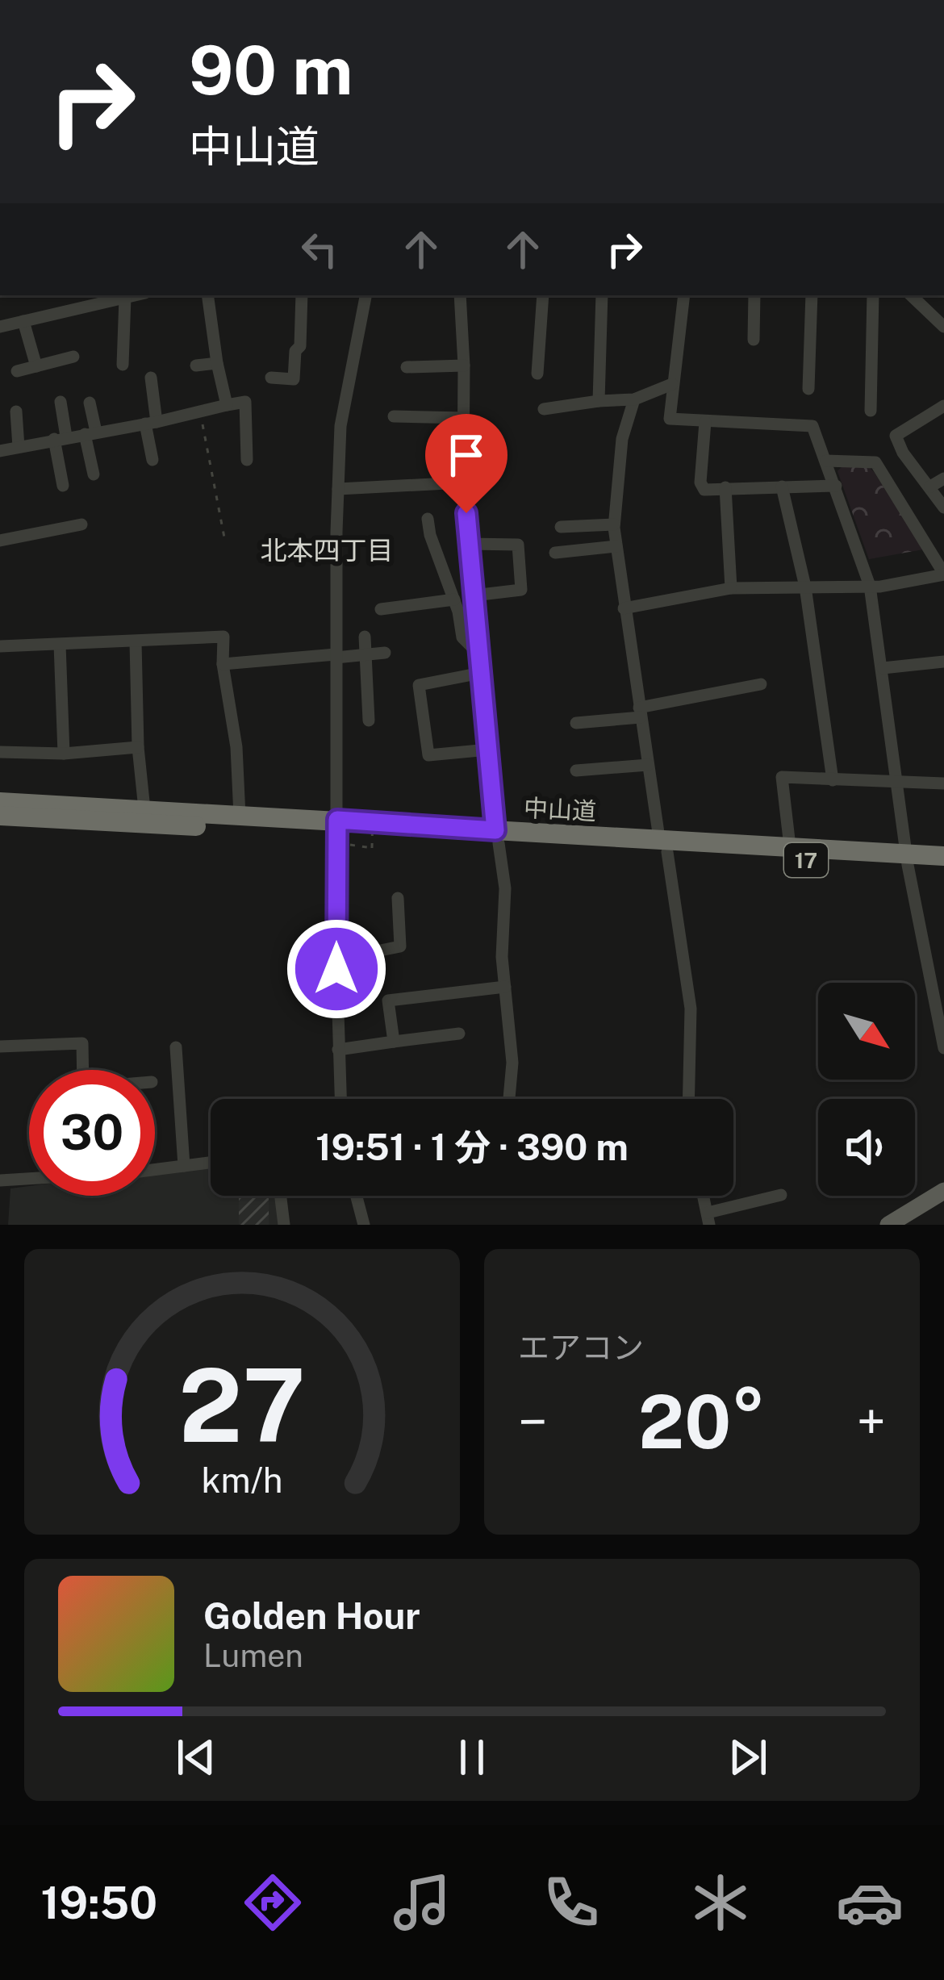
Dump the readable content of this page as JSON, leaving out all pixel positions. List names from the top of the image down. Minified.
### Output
{"streets":{"highway":["中山道","17"]},"districts":["北本四丁目"],"north":"bottom right","page":{"turn":["90 m","中山道"],"limit":"30","trip":"19:51 · 1 分 · 390 m","tile":"エアコン","heat":["−","20°","+"],"song":["Golden Hour","Lumen"],"tabs":"19:50","gauge":["27","km/h"]}}
